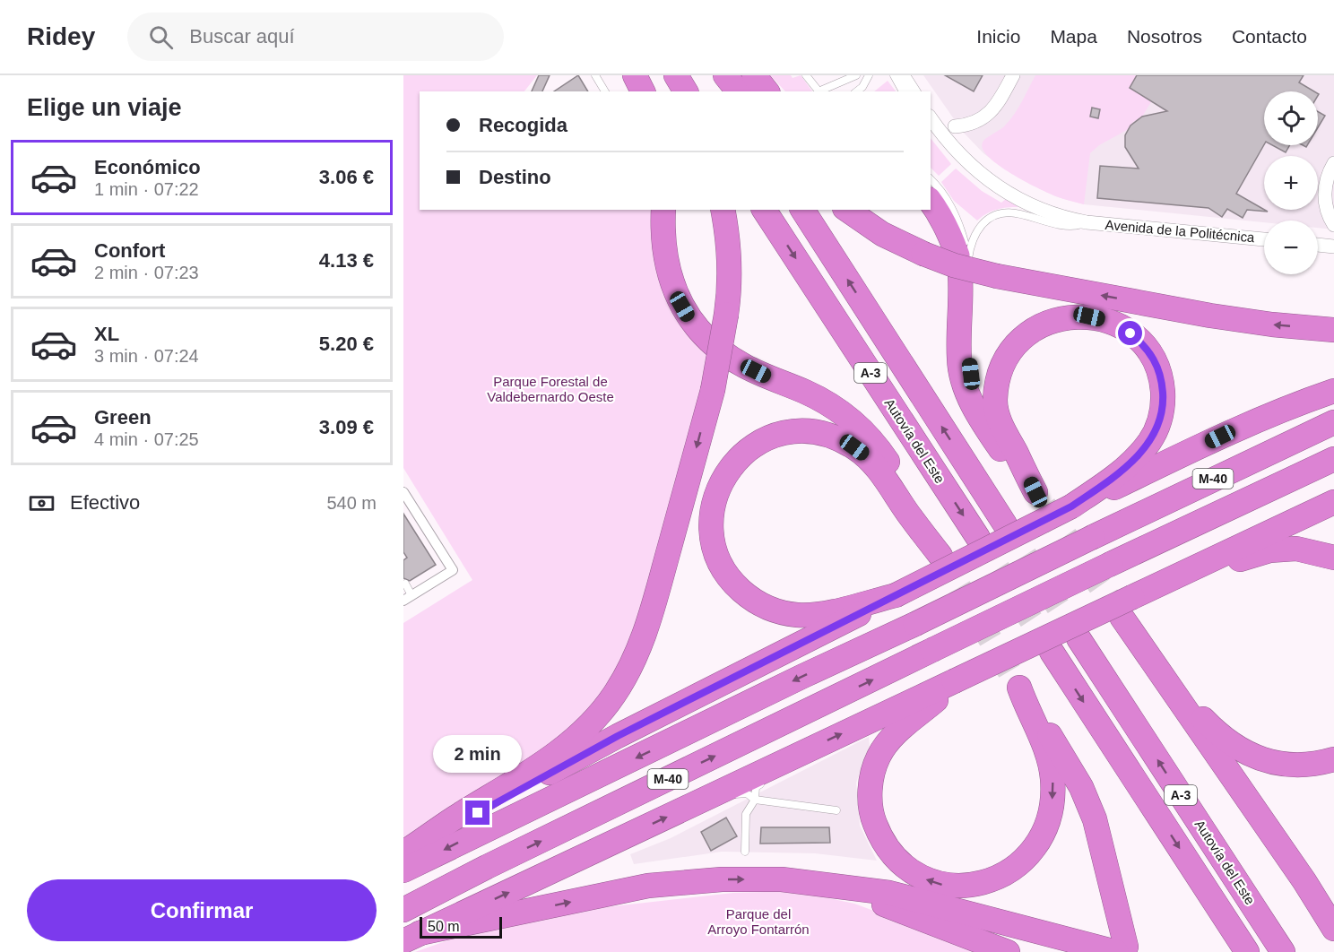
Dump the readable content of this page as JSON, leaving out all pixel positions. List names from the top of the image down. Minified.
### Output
{"streets":{"highway":["A-3","Autovía del Este","M-40"],"street":["Avenida de la Politécnica"]},"parks":["Parque Forestal de Valdebernardo Oeste","Parque del Arroyo Fontarrón"],"scale_bar":"50 m","page":{"header":"Ridey","search":"Buscar aquí","nav":["Inicio","Mapa","Nosotros","Contacto"],"heading":"Elige un viaje","map_buttons":["+","−"],"banner":["Recogida","Destino"],"list":[{"name":"Económico","note":"1 min · 07:22","value":"3.06 €"},{"name":"Confort","note":"2 min · 07:23","value":"4.13 €"},{"name":"XL","note":"3 min · 07:24","value":"5.20 €"},{"name":"Green","note":"4 min · 07:25","value":"3.09 €"}],"pay":["Efectivo","540 m"],"bubble":"2 min","buttons":"Confirmar","scale":"50 m"}}
